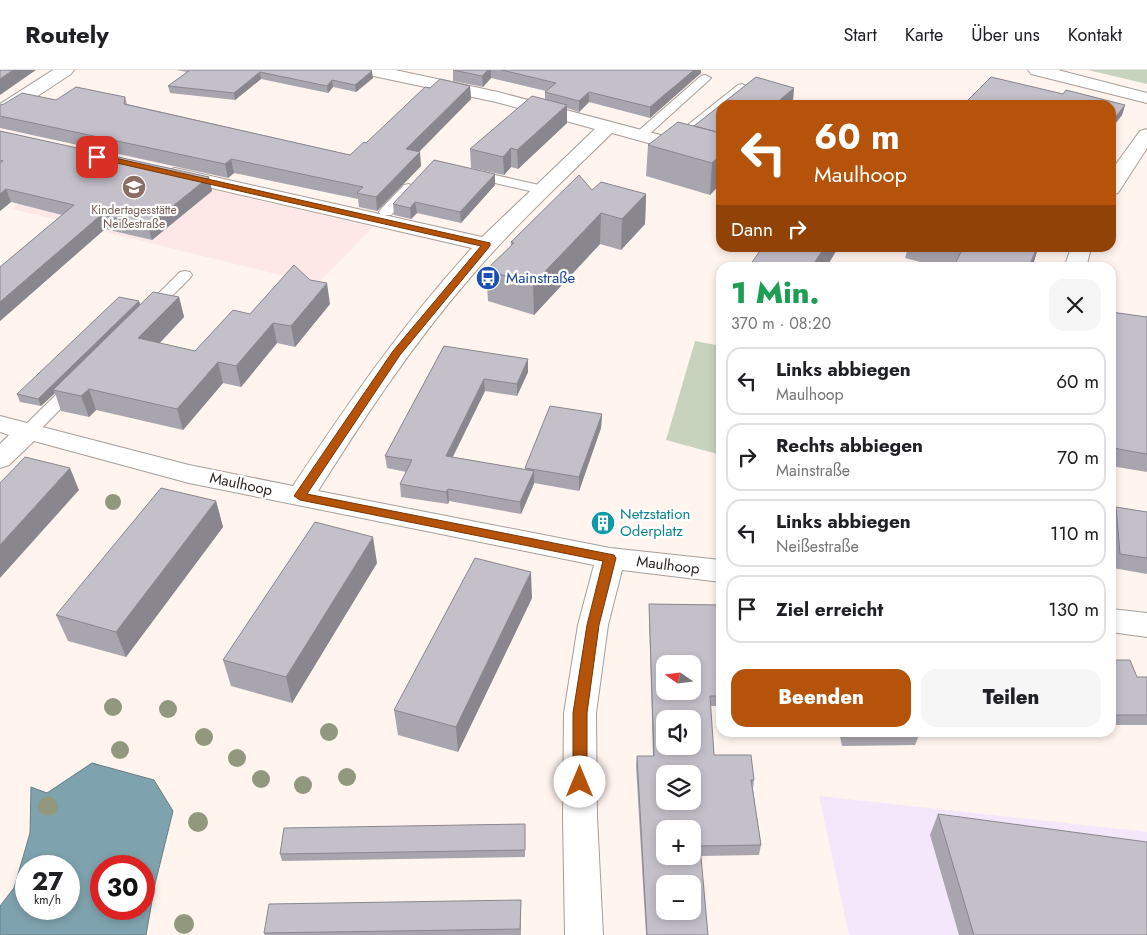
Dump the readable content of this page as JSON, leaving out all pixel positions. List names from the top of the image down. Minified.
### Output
{"streets":{"street":["Maulhoop"]},"places":{"school or university":["Kindertagesstätte Neißestraße"],"bus stop":["Mainstraße"],"building":["Netzstation Oderplatz"]},"north":"left","page":{"header":"Routely","nav":["Start","Karte","Über uns","Kontakt"],"turn":["60 m","Maulhoop"],"then":"Dann","heading":["1 Min.","370 m · 08:20"],"list":[{"name":"Links abbiegen","note":"Maulhoop","value":"60 m"},{"name":"Rechts abbiegen","note":"Mainstraße","value":"70 m"},{"name":"Links abbiegen","note":"Neißestraße","value":"110 m"},{"name":"Ziel erreicht","value":"130 m"}],"map_buttons":["+","−"],"buttons":["Beenden","Teilen"],"speed":"27 km/h","limit":"30"}}
